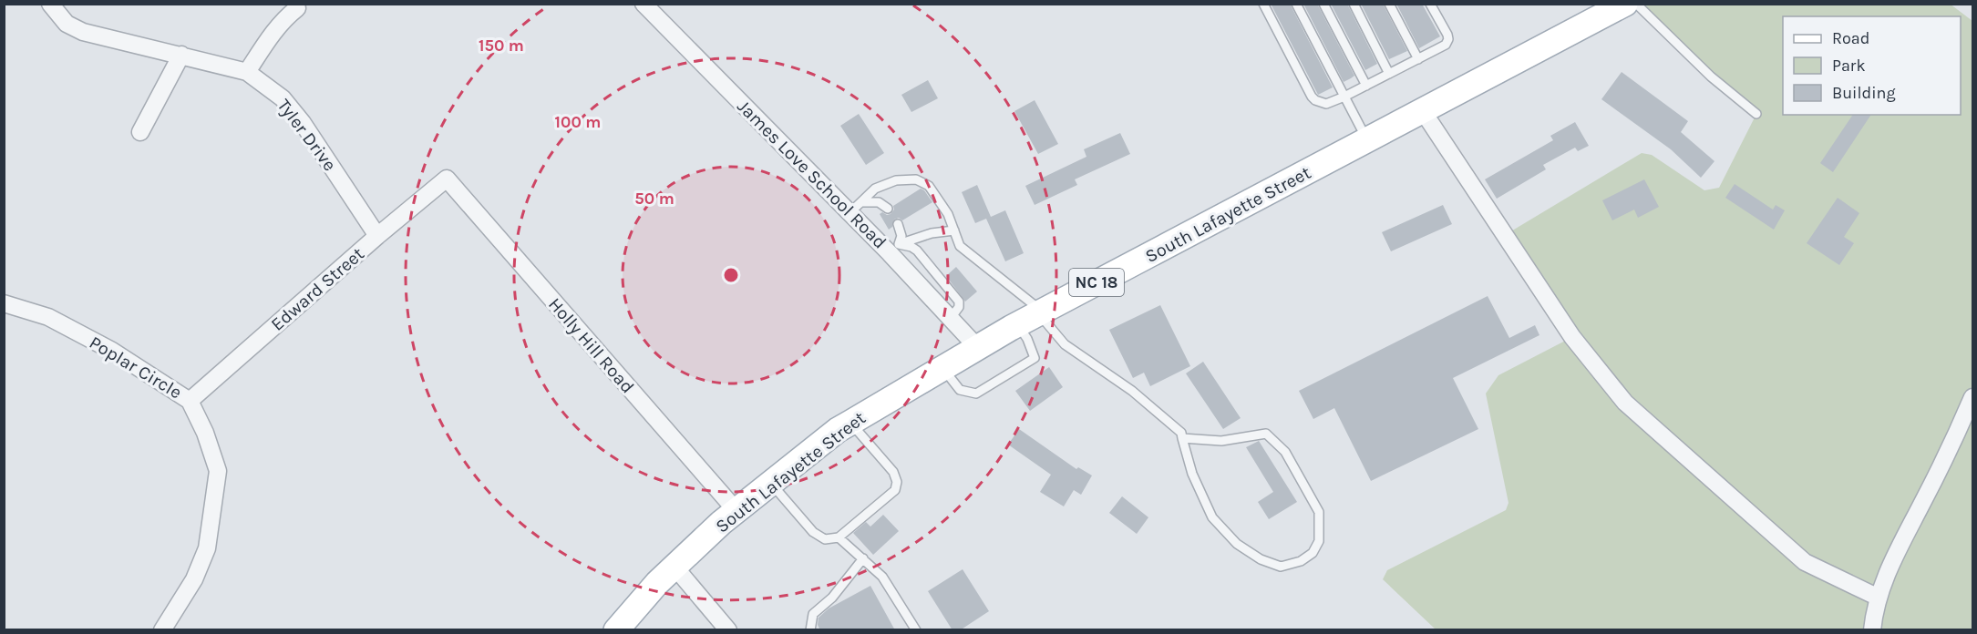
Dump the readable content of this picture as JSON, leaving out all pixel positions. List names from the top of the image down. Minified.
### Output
{"streets":{"main road":["South Lafayette Street","NC 18"],"street":["Tyler Drive","James Love School Road","Edward Street","Holly Hill Road","Poplar Circle"]},"crossings":[["Tyler Drive","Edward Street"],["James Love School Road","South Lafayette Street"],["South Lafayette Street","Holly Hill Road"],["Edward Street","Holly Hill Road"],["Edward Street","Poplar Circle"]],"legend":["Road","Park","Building"],"rings":["150 m","100 m","50 m"]}
